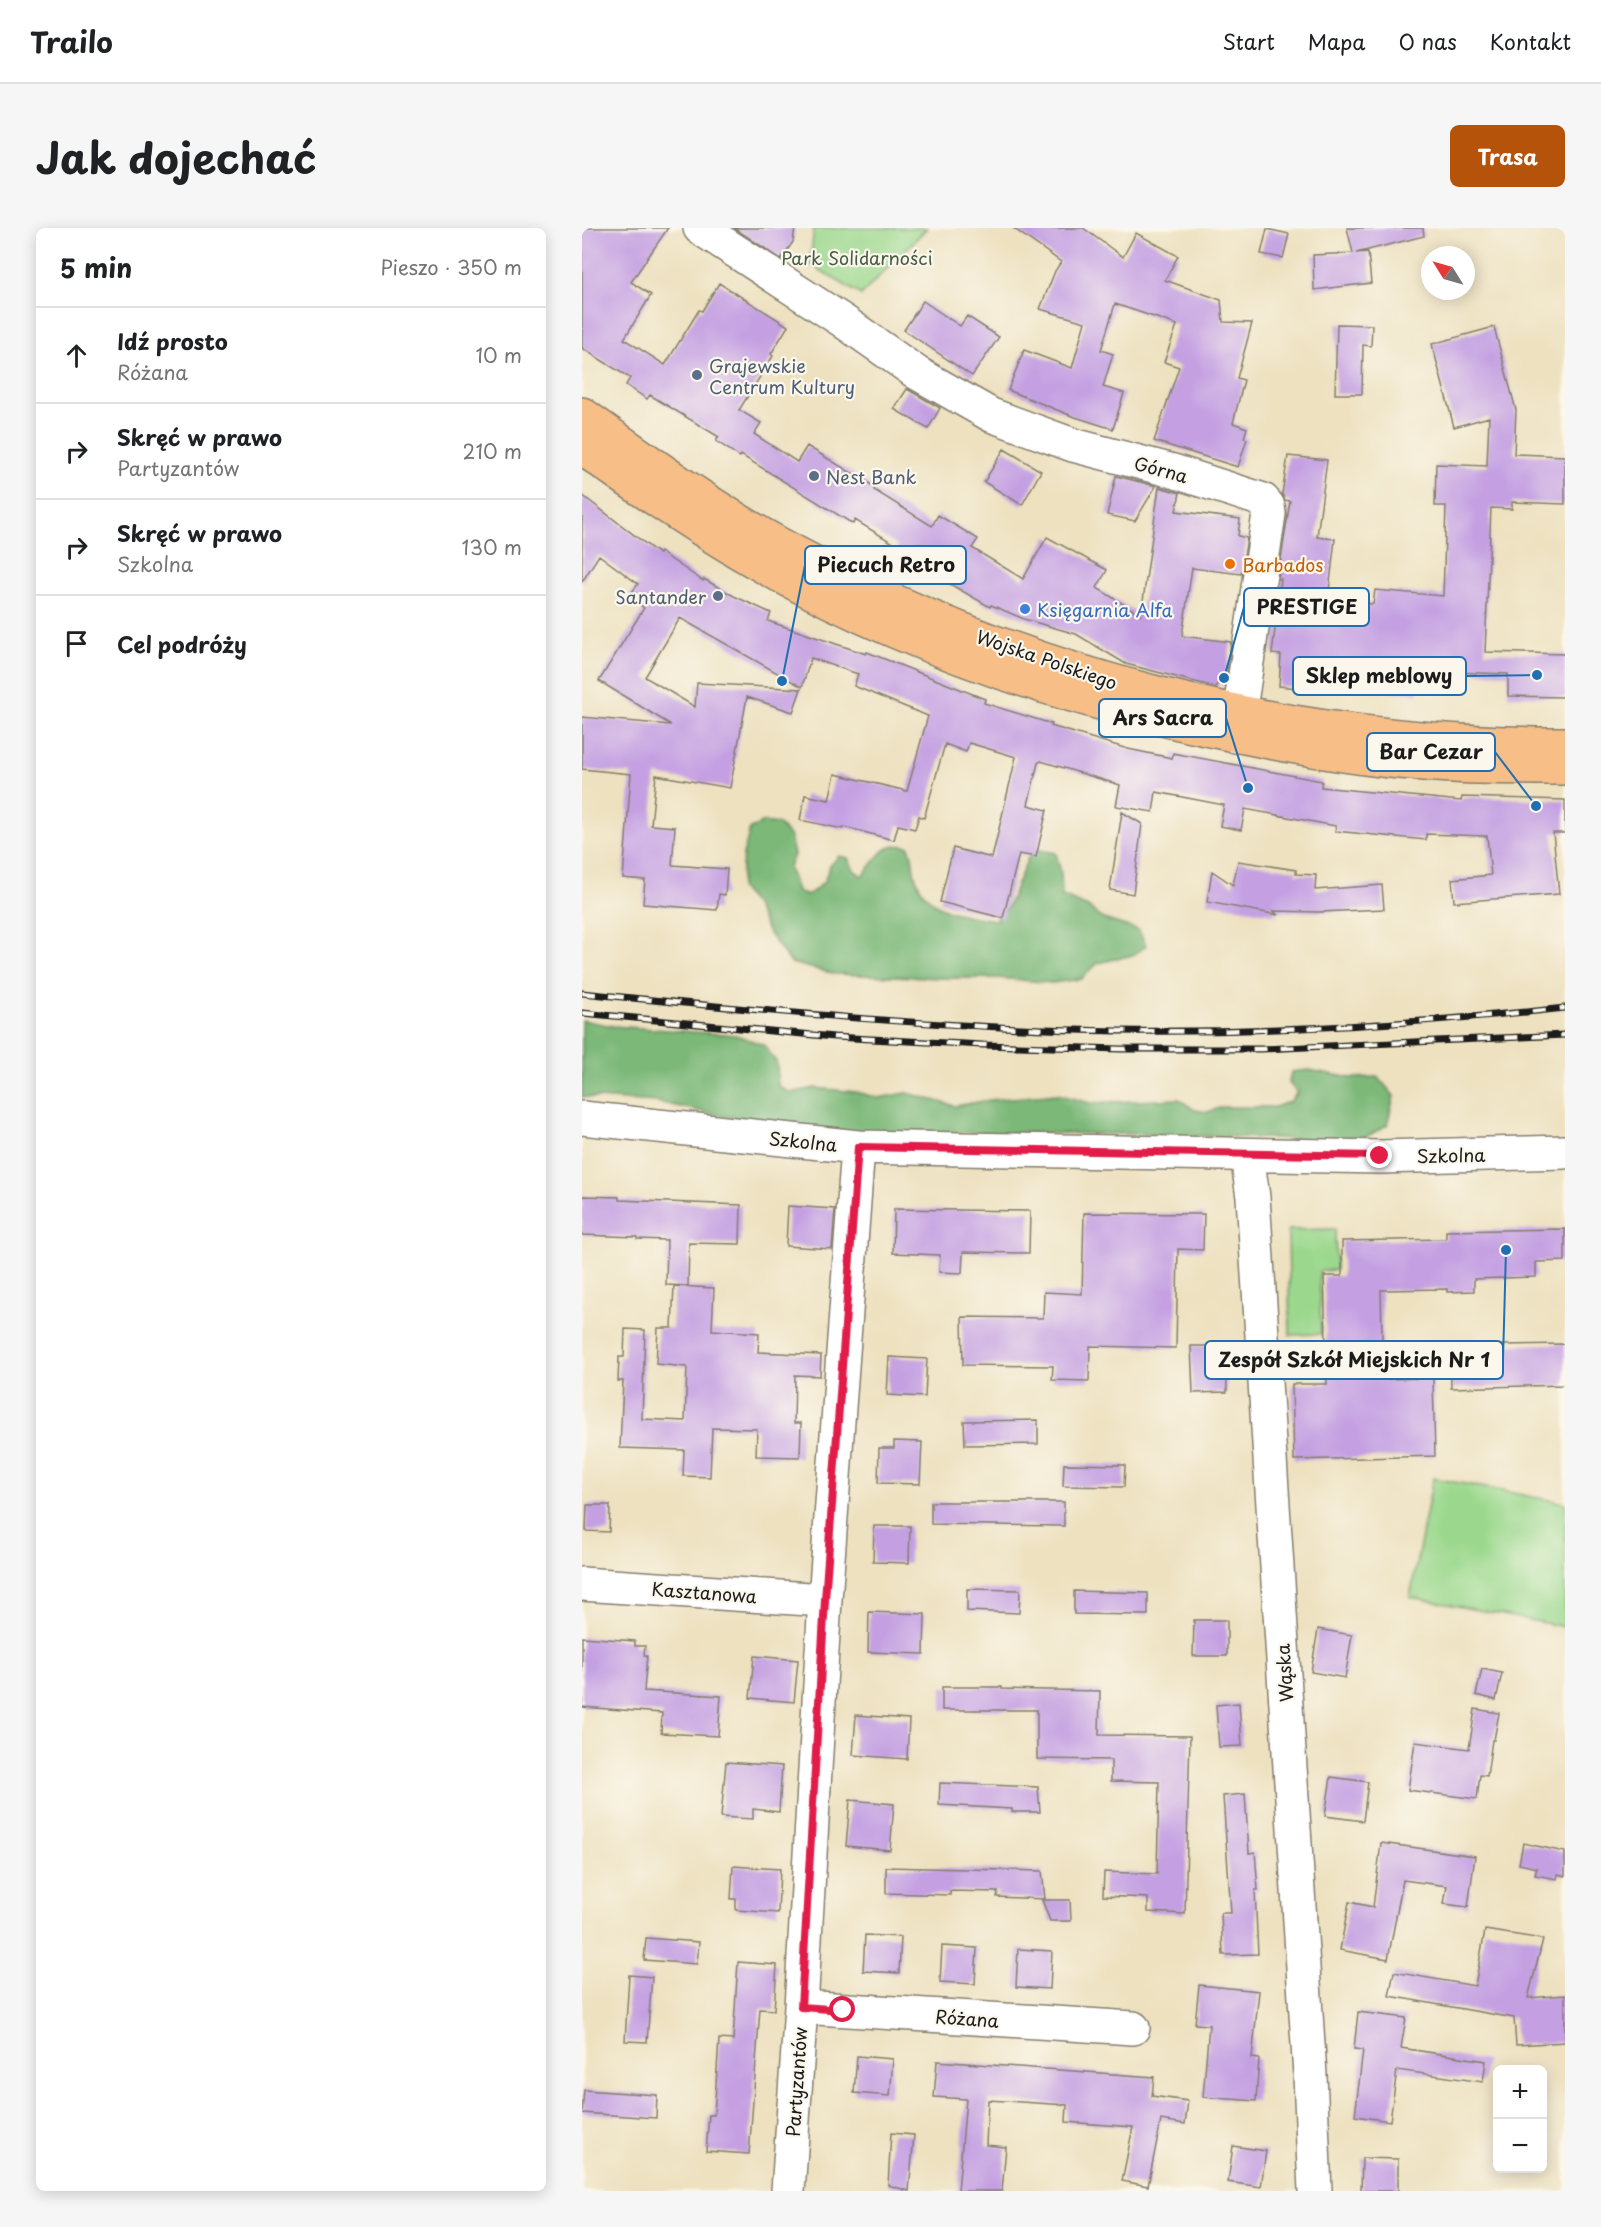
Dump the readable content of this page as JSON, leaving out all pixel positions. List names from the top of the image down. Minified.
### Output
{"streets":{"main road":["Wojska Polskiego"],"street":["Górna","Szkolna","Kasztanowa","Wąska","Różana","Partyzantów"]},"crossings":[["Górna","Wojska Polskiego"],["Szkolna","Wąska"],["Szkolna","Partyzantów"],["Kasztanowa","Partyzantów"],["Różana","Partyzantów"]],"parks":["Park Solidarności"],"places":["Grajewskie Centrum Kultury","Nest Bank","Barbados","Santander","Księgarnia Alfa","Sklep meblowy","PRESTIGE","Piecuch Retro","Ars Sacra","Bar Cezar","Zespół Szkół Miejskich Nr 1"],"north":"top left","page":{"header":"Trailo","nav":["Start","Mapa","O nas","Kontakt"],"title":"Jak dojechać","buttons":"Trasa","heading":["5 min","Pieszo · 350 m"],"list":[["Idź prosto","Różana","10 m"],["Skręć w prawo","Partyzantów","210 m"],["Skręć w prawo","Szkolna","130 m"],"Cel podróży"],"map_buttons":["+","−"]}}
